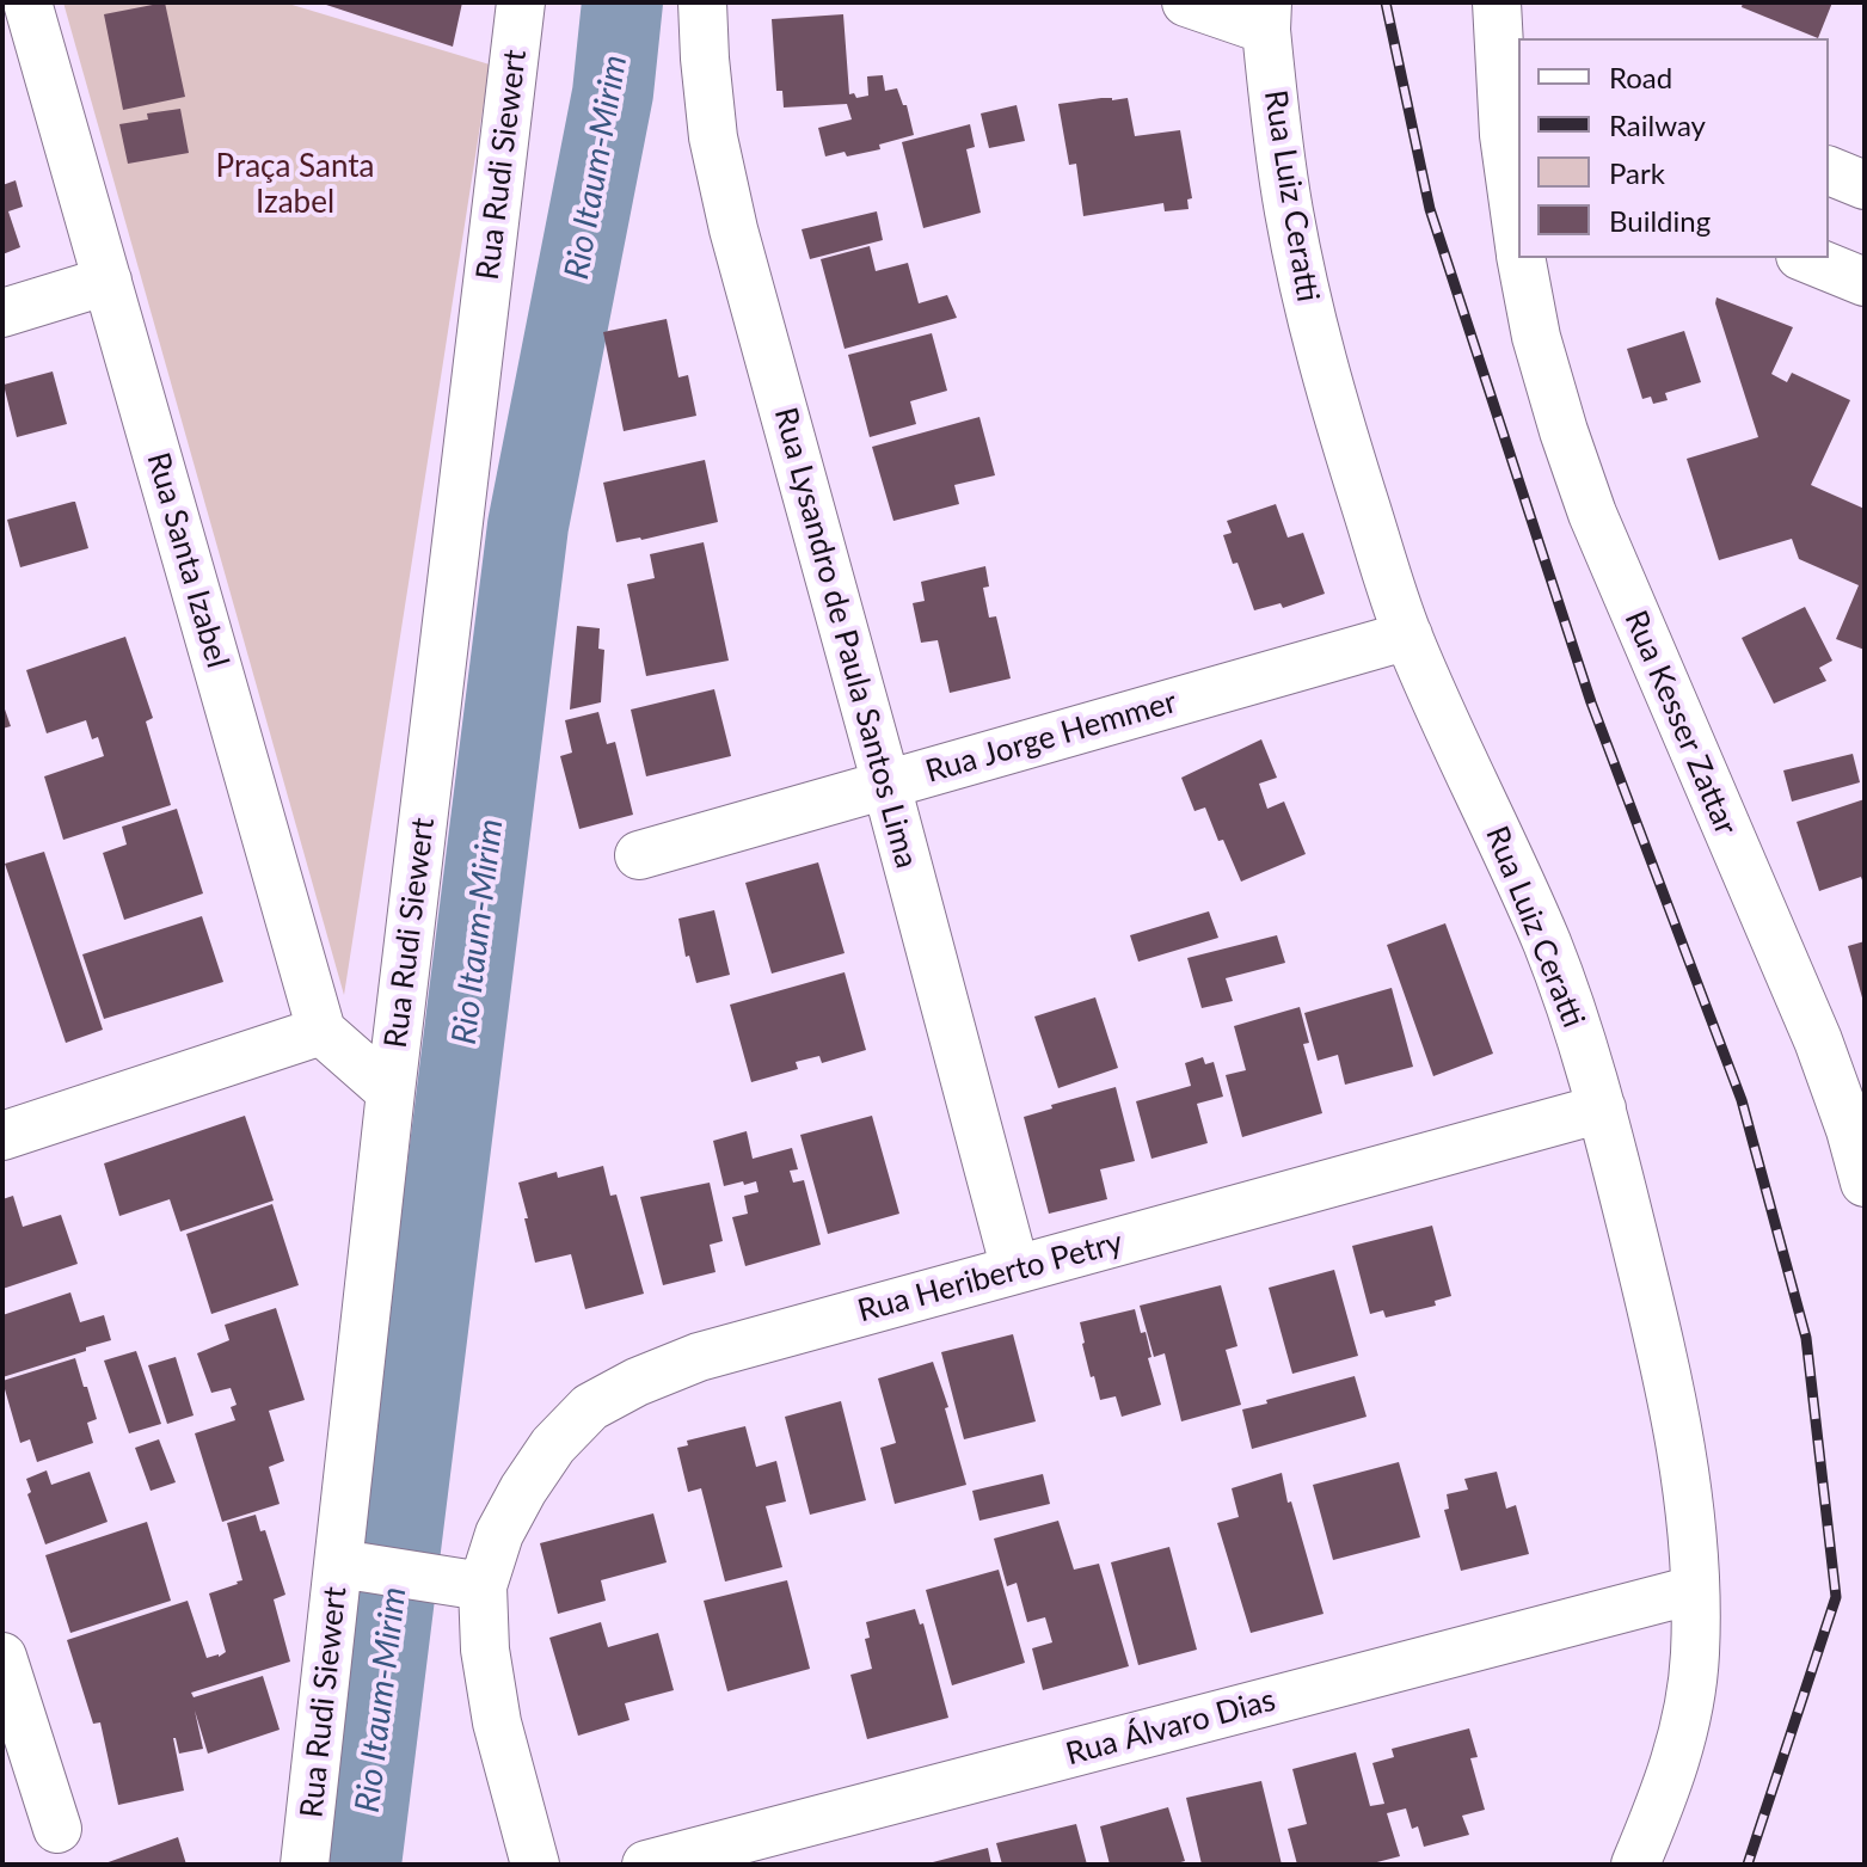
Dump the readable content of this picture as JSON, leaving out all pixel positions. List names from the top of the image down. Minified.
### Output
{"streets":{"street":["Rua Rudi Siewert","Rua Luiz Ceratti","Rua Santa Izabel","Rua Lysandro de Paula Santos Lima","Rua Kesser Zattar","Rua Jorge Hemmer","Rua Heriberto Petry","Rua Álvaro Dias"]},"crossings":[["Rua Luiz Ceratti","Rua Jorge Hemmer"],["Rua Luiz Ceratti","Rua Heriberto Petry"],["Rua Luiz Ceratti","Rua Álvaro Dias"],["Rua Lysandro de Paula Santos Lima","Rua Jorge Hemmer"],["Rua Lysandro de Paula Santos Lima","Rua Heriberto Petry"]],"water":["Rio Itaum-Mirim"],"parks":["Praça Santa Izabel"],"legend":["Road","Railway","Park","Building"]}
